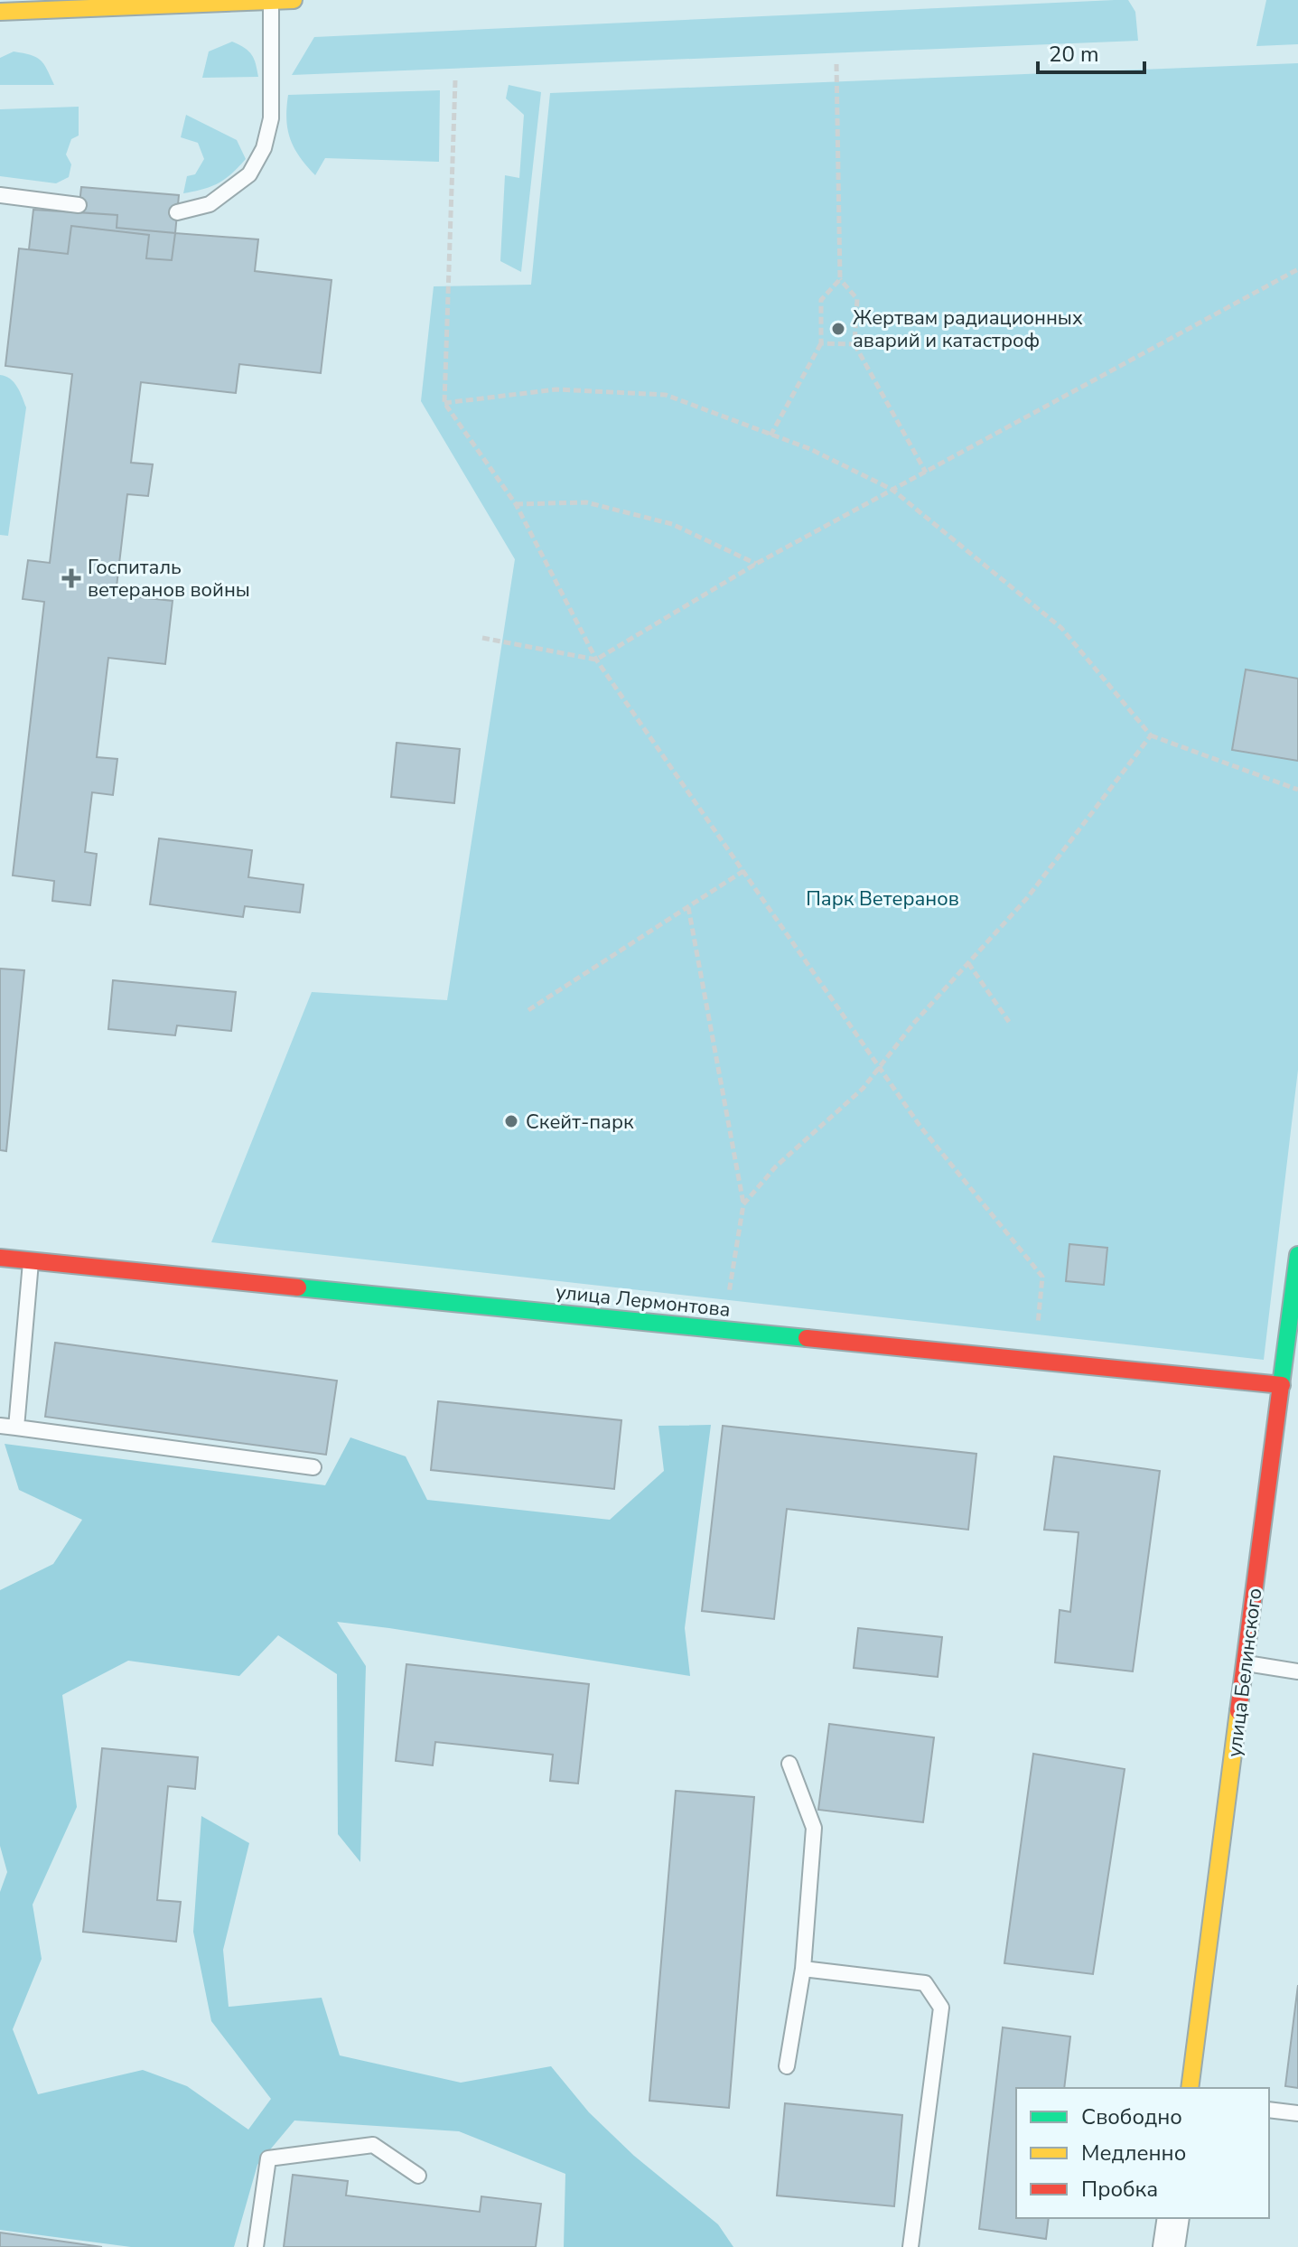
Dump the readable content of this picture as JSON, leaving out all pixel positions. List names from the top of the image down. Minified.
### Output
{"streets":{"street":["улица Лермонтова","улица Белинского"]},"crossings":[["улица Лермонтова","улица Белинского"]],"parks":["Парк Ветеранов"],"places":{"other":["Жертвам радиационных аварий и катастроф","Скейт-парк"],"health":["Госпиталь ветеранов войны"]},"legend":["Свободно","Медленно","Пробка"],"scale_bar":"20 m"}
